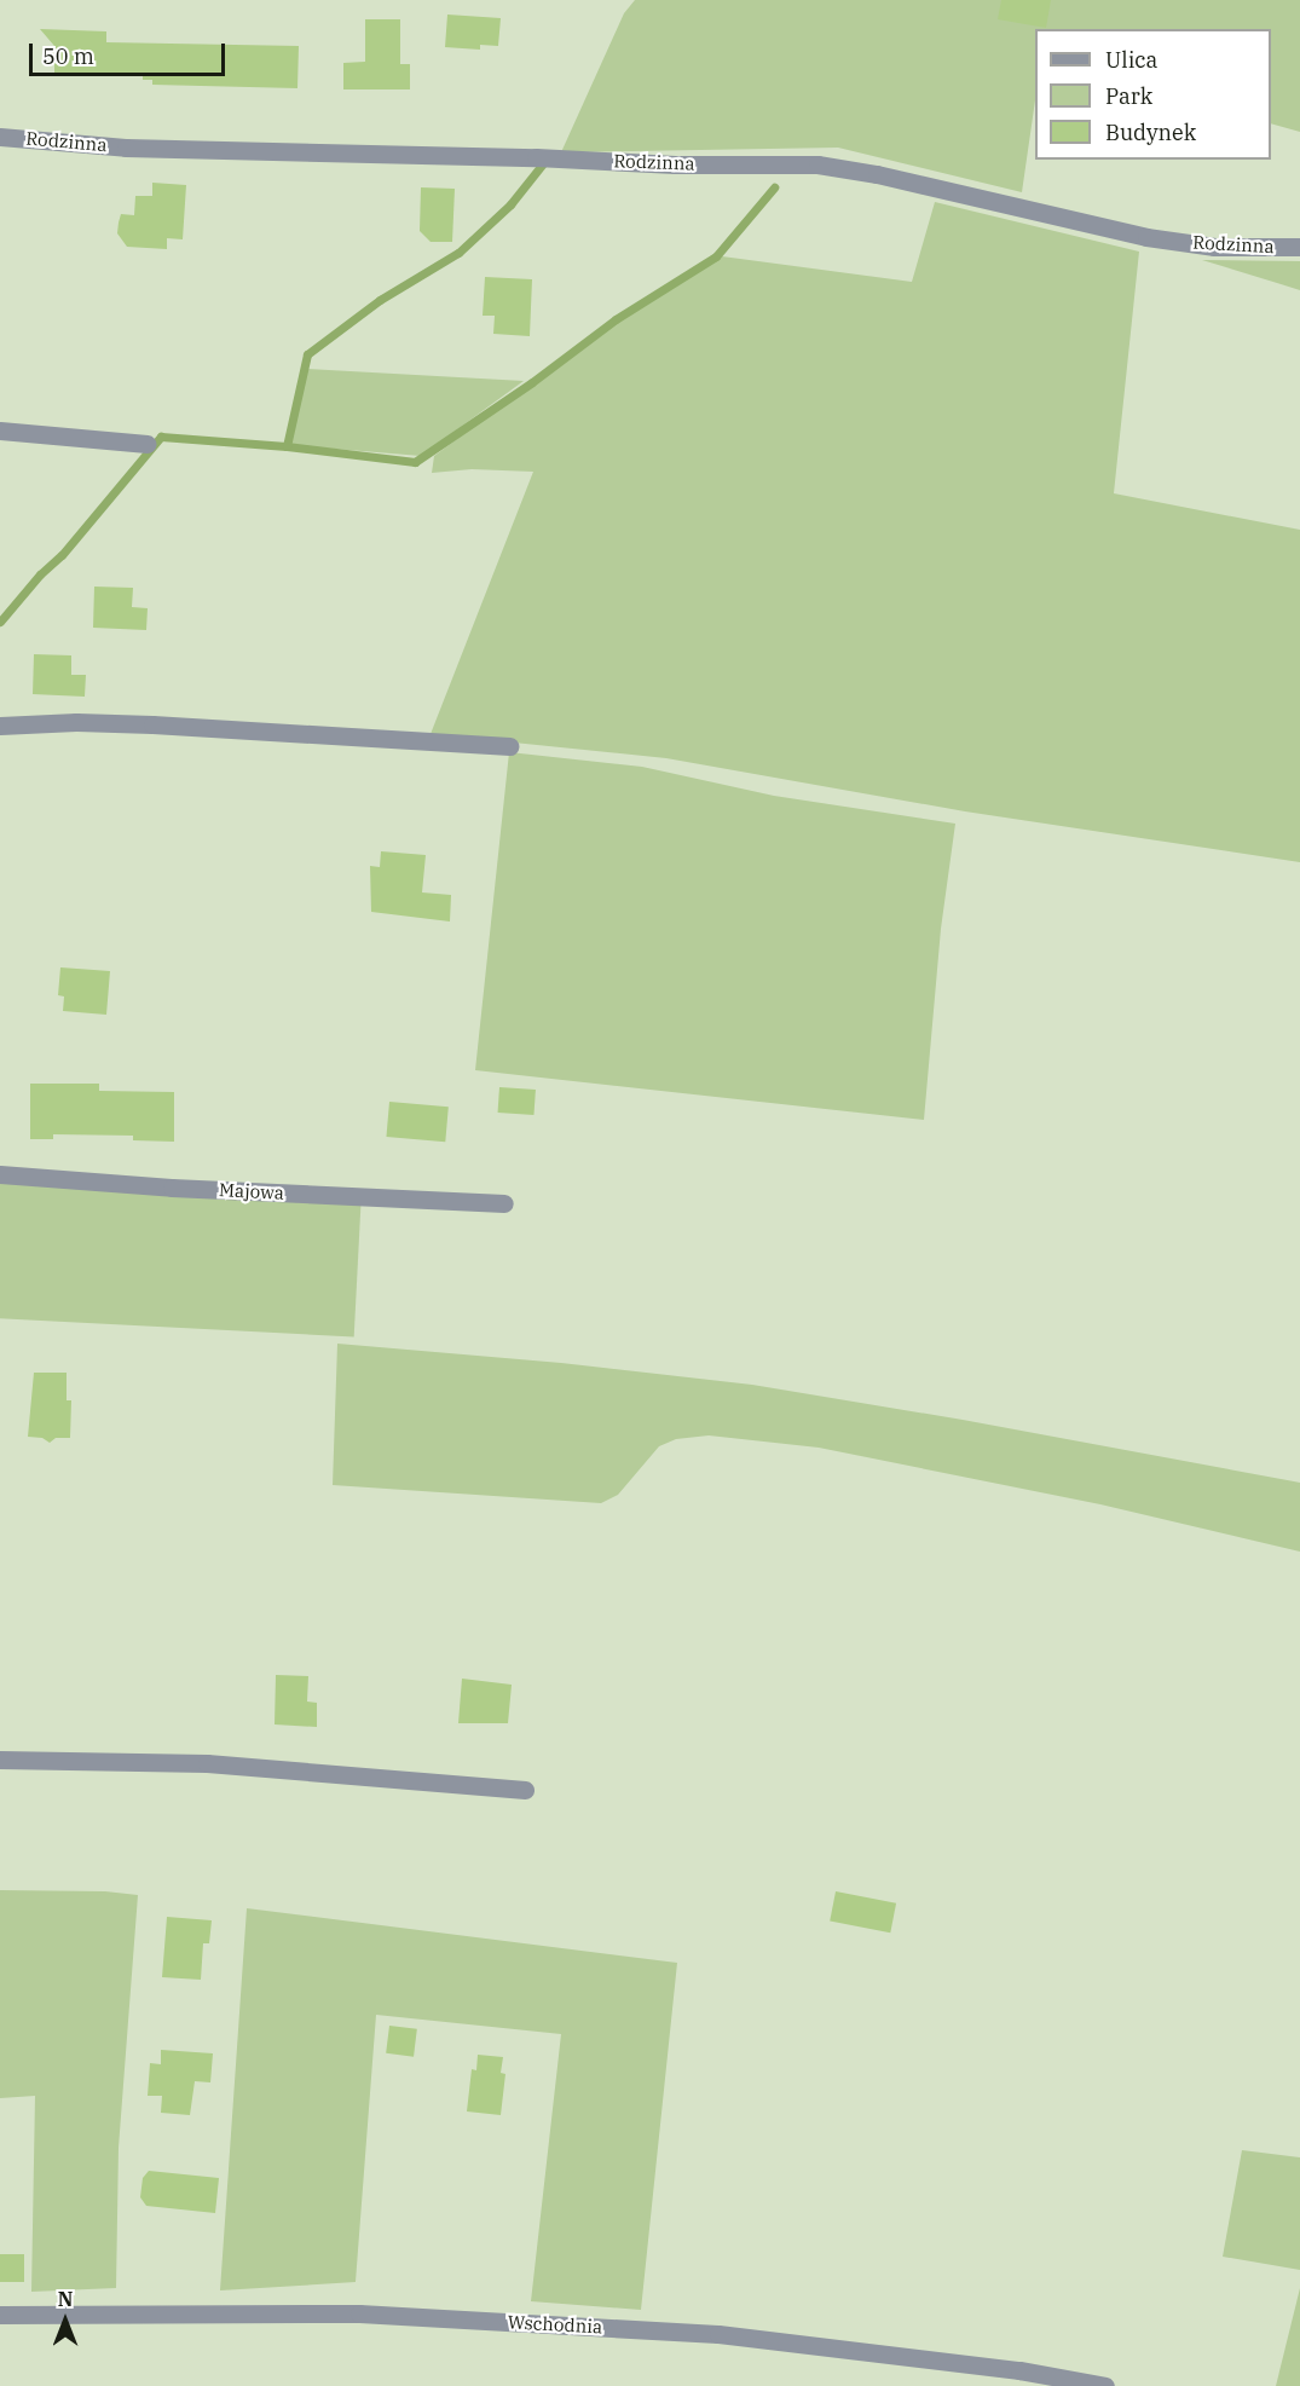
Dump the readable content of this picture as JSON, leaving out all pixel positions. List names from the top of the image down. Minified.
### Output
{"streets":{"street":["Rodzinna","Majowa","Wschodnia"]},"legend":["Ulica","Park","Budynek"],"scale_bar":"50 m","north":"top"}
